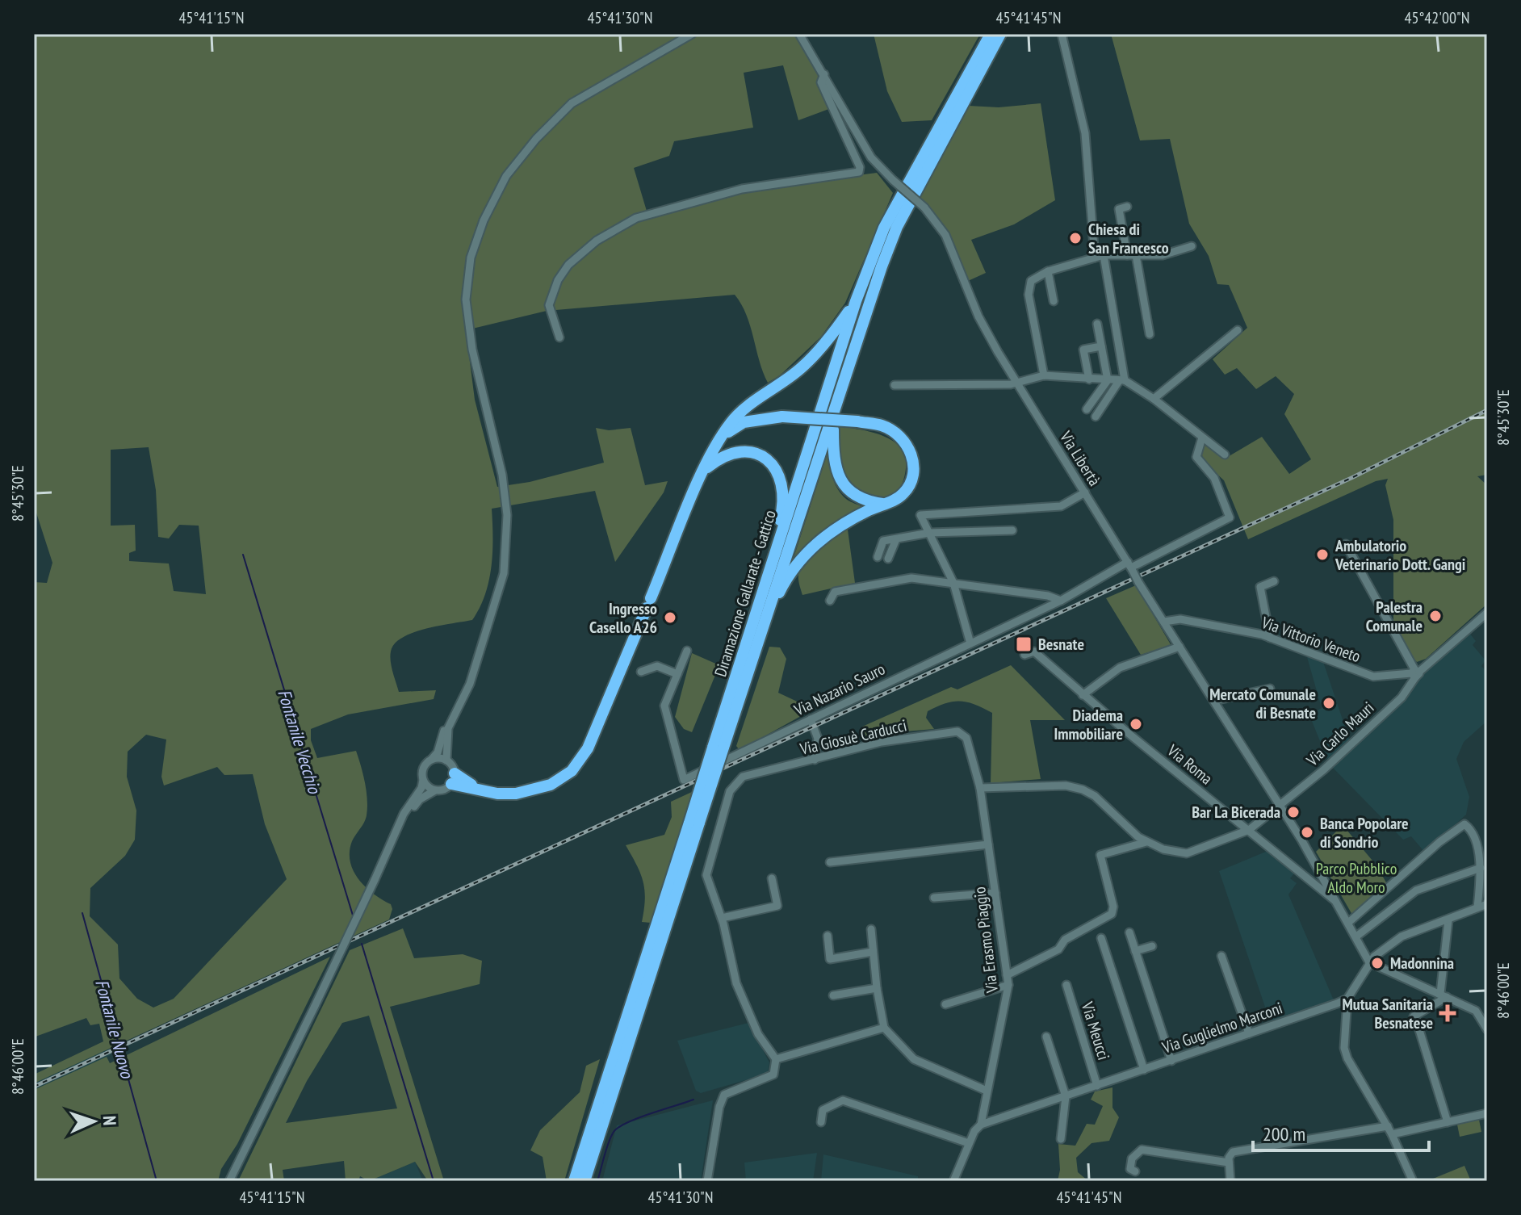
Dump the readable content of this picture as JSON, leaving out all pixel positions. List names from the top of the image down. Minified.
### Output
{"streets":{"highway":["Diramazione Gallarate - Gattico"],"street":["Via Libertà","Via Vittorio Veneto","Via Nazario Sauro","Via Carlo Mauri","Via Giosuè Carducci","Via Roma","Via Erasmo Piaggio","Via Guglielmo Marconi","Via Meucci"]},"crossings":[["Via Libertà","Via Vittorio Veneto"],["Via Libertà","Via Nazario Sauro"],["Via Libertà","Via Carlo Mauri"],["Via Libertà","Via Roma"],["Via Vittorio Veneto","Via Carlo Mauri"],["Via Carlo Mauri","Via Roma"],["Via Giosuè Carducci","Via Erasmo Piaggio"],["Via Erasmo Piaggio","Via Guglielmo Marconi"],["Via Guglielmo Marconi","Via Meucci"]],"water":["Fontanile Vecchio","Fontanile Nuovo"],"parks":["Parco Pubblico Aldo Moro"],"places":{"other":["Chiesa di San Francesco","Ambulatorio Veterinario Dott. Gangi","Palestra Comunale","Ingresso Casello A26","Mercato Comunale di Besnate","Diadema Immobiliare","Bar La Bicerada","Banca Popolare di Sondrio","Madonnina"],"transit":["Besnate"],"health":["Mutua Sanitaria Besnatese"]},"scale_bar":"200 m","north":"right","coordinates":["45°41'15\"N","45°41'30\"N","45°41'45\"N","45°42'00\"N","8°45'30\"E","8°46'00\"E"]}
